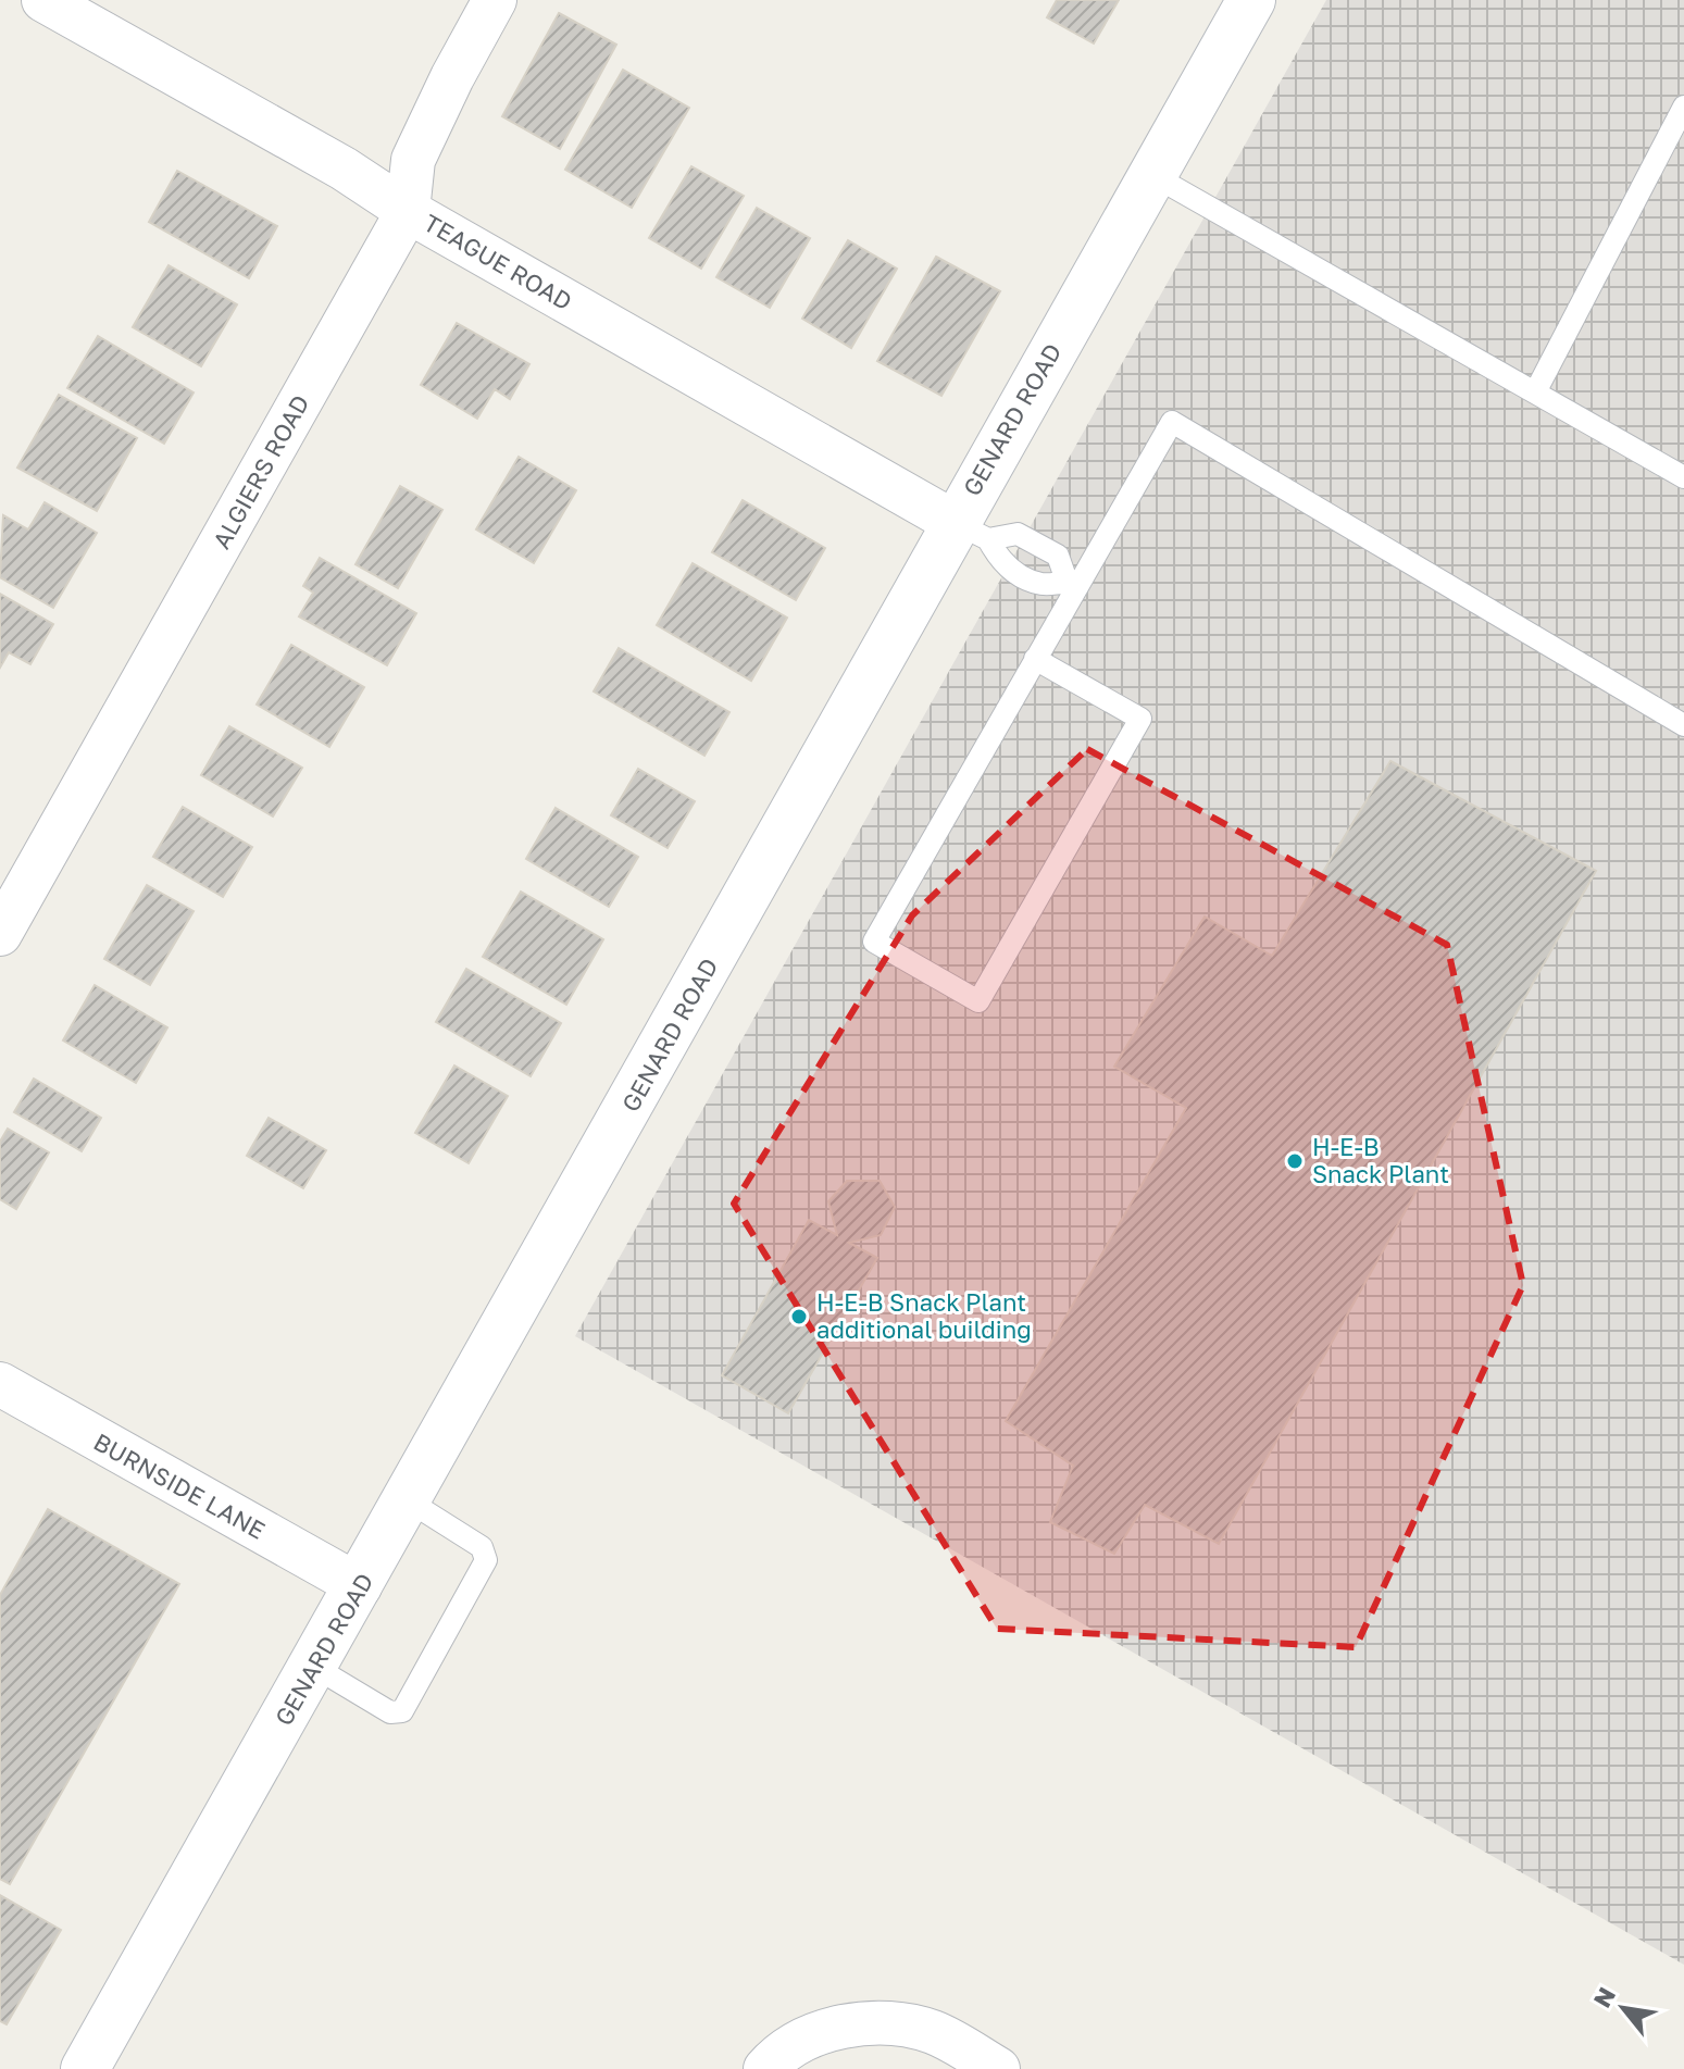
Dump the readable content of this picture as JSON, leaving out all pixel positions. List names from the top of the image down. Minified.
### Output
{"streets":{"street":["TEAGUE ROAD","GENARD ROAD","ALGIERS ROAD","BURNSIDE LANE"]},"crossings":[["TEAGUE ROAD","GENARD ROAD"],["TEAGUE ROAD","ALGIERS ROAD"],["GENARD ROAD","BURNSIDE LANE"]],"places":["H-E-B Snack Plant","H-E-B Snack Plant additional building"],"north":"top left"}
